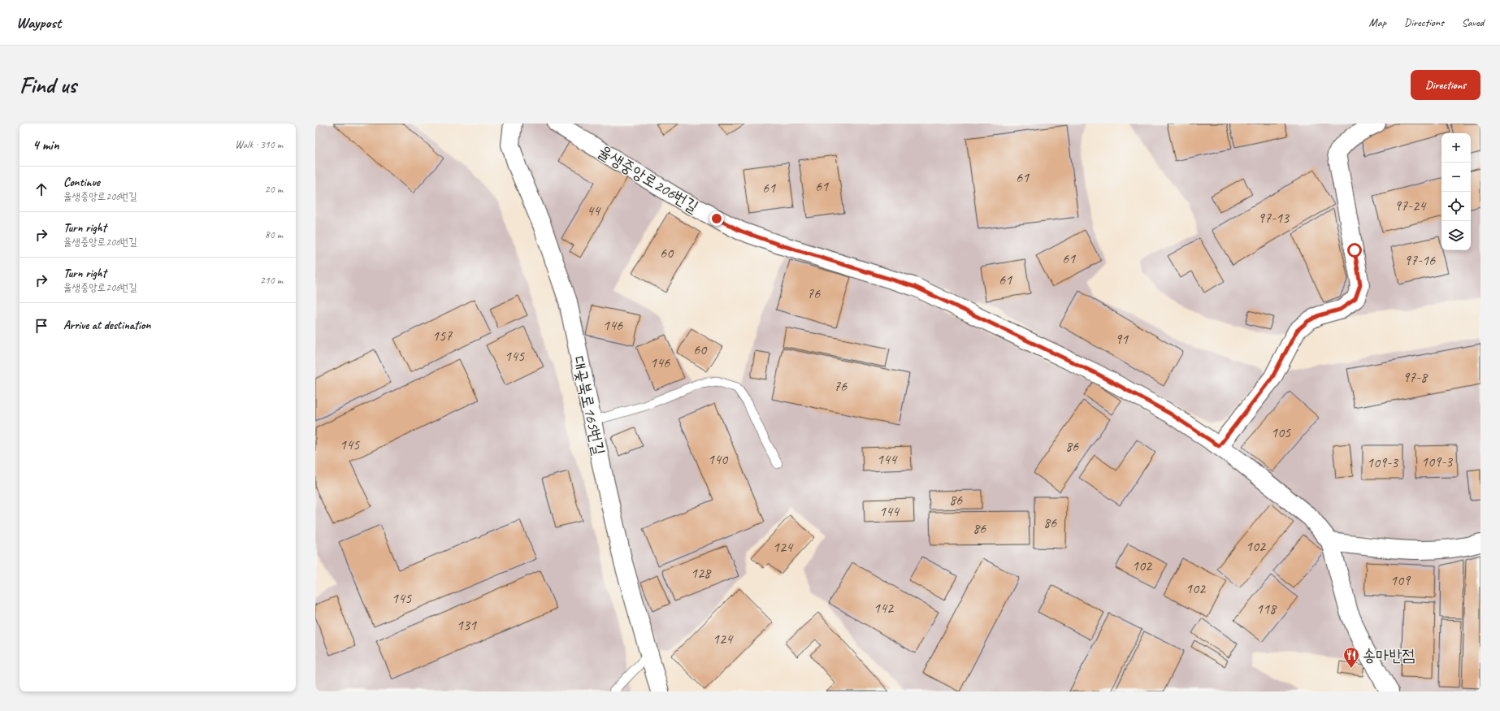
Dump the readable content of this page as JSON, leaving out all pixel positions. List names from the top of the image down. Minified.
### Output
{"streets":{"street":["율생중앙로206번길","대곶북로165번길"]},"places":{"restaurant":["송마반점"]},"house_numbers":["61","61","61","97-24","44","97-13","60","61","97-16","61","76","146","157","91","60","145","146","97-8","76","105","145","86","140","144","109-3","109-3","86","144","86","86","102","124","102","128","109","102","145","142","118","131","124"],"page":{"header":"Waypost","nav":["Map","Directions","Saved"],"buttons":"Directions","title":"Find us","heading":["4 min","Walk · 310 m"],"map_buttons":["+","−"],"list":[["Continue","율생중앙로206번길","20 m"],["Turn right","율생중앙로206번길","80 m"],["Turn right","율생중앙로206번길","210 m"],"Arrive at destination"]}}
